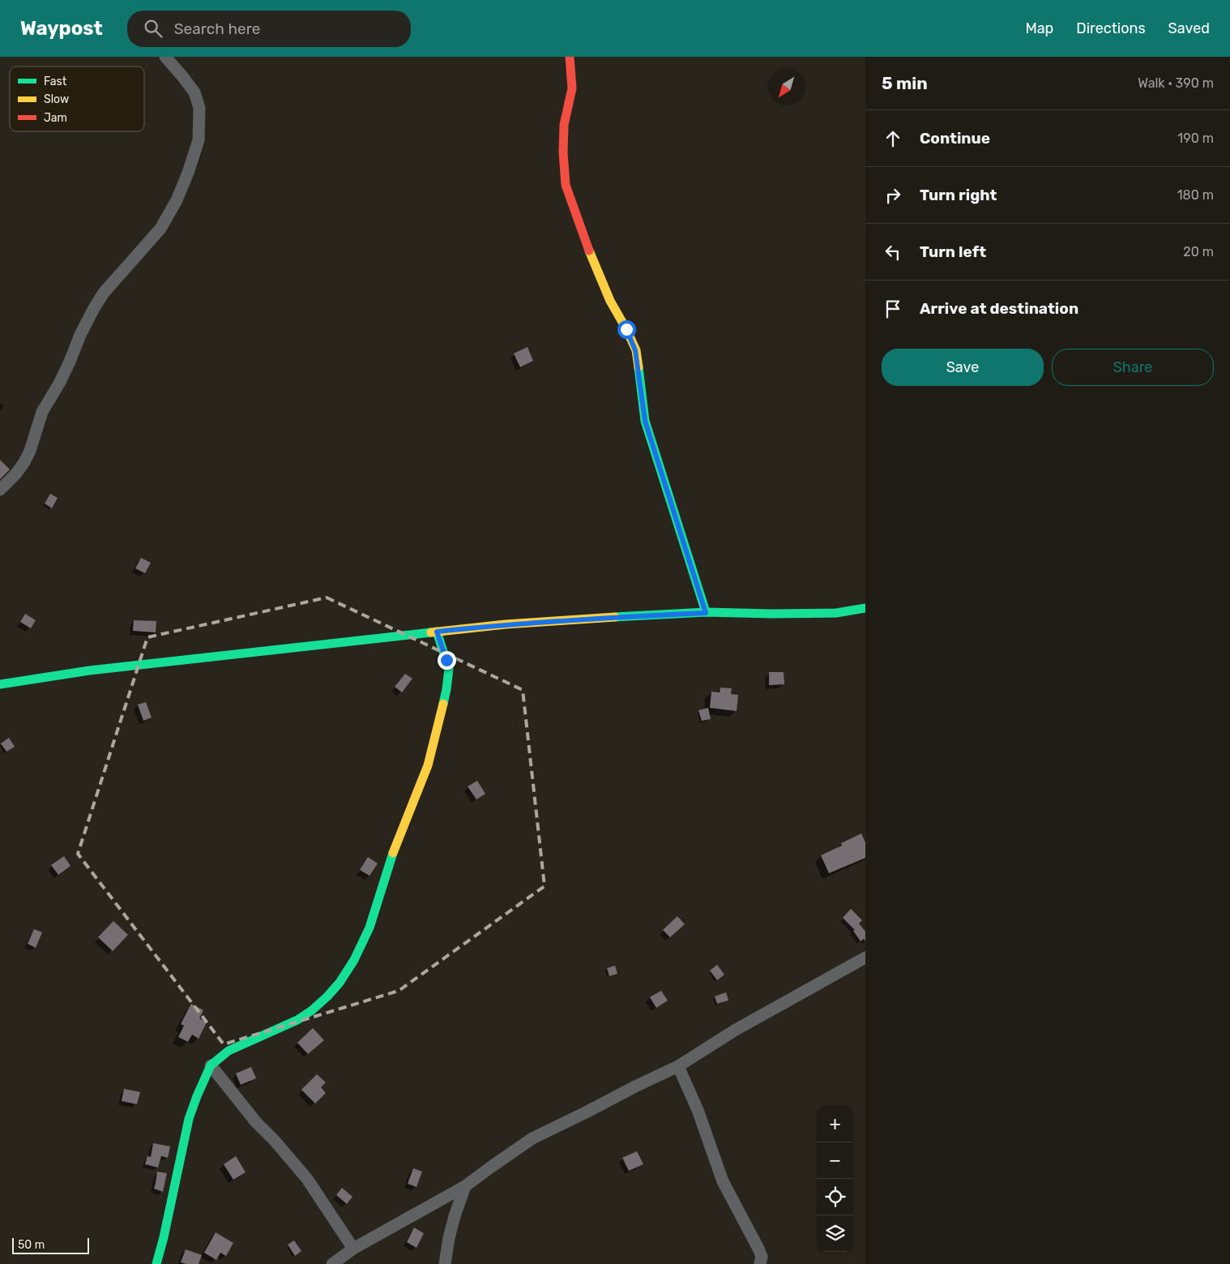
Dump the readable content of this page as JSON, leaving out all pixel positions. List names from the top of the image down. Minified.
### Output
{"legend":["Fast","Slow","Jam"],"scale_bar":"50 m","north":"bottom left","page":{"header":"Waypost","search":"Search here","nav":["Map","Directions","Saved"],"heading":["5 min","Walk · 390 m"],"list":[["Continue","190 m"],["Turn right","180 m"],["Turn left","20 m"],"Arrive at destination"],"buttons":["Save","Share"],"map_buttons":["+","−"],"scale":"50 m"}}
